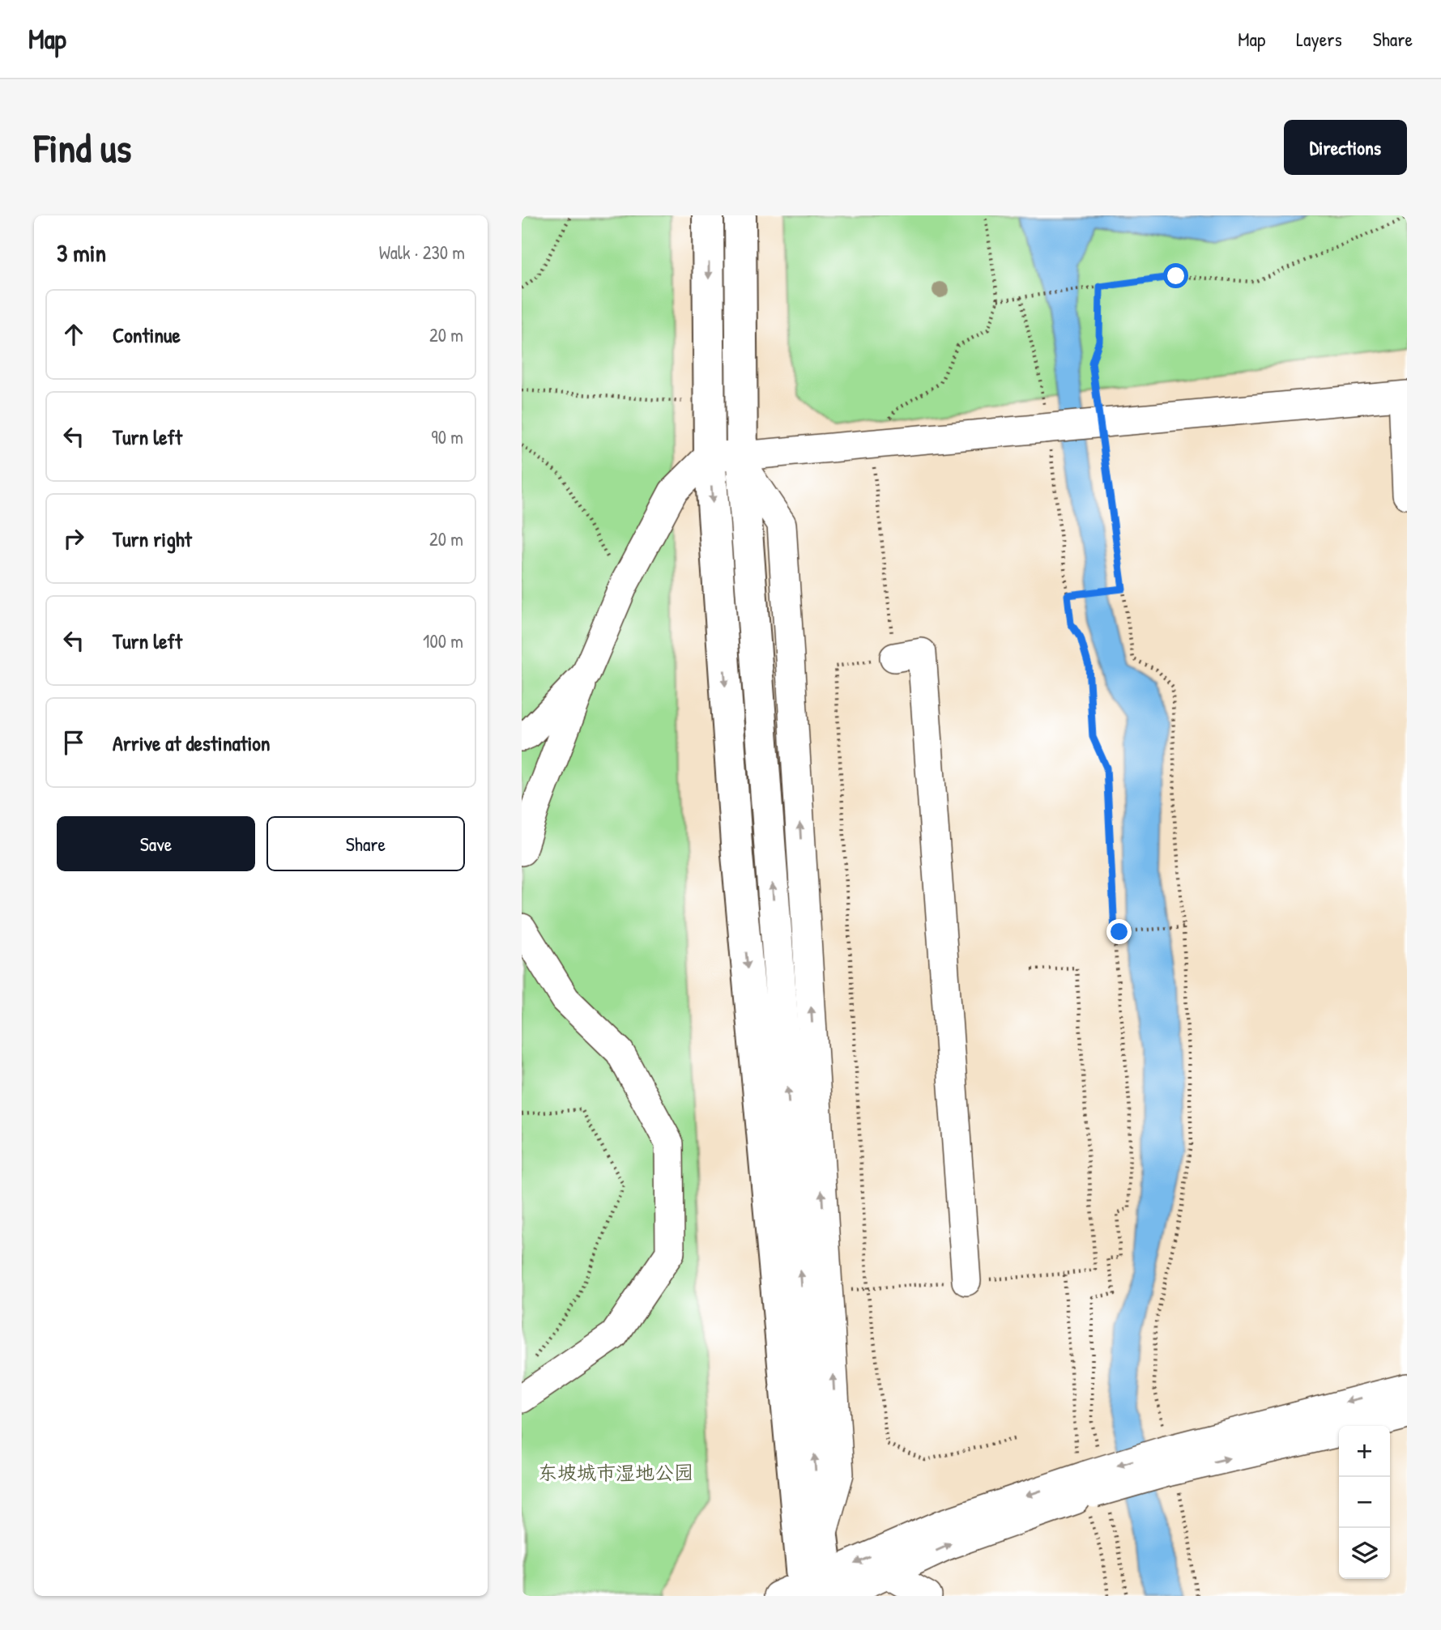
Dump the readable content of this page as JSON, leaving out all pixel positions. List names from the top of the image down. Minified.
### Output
{"parks":["东坡城市湿地公园"],"page":{"header":"Map","nav":["Map","Layers","Share"],"buttons":["Directions",["Save","Share"]],"title":"Find us","heading":["3 min","Walk · 230 m"],"list":[["Continue","20 m"],["Turn left","90 m"],["Turn right","20 m"],["Turn left","100 m"],"Arrive at destination"],"map_buttons":["+","−"]}}
